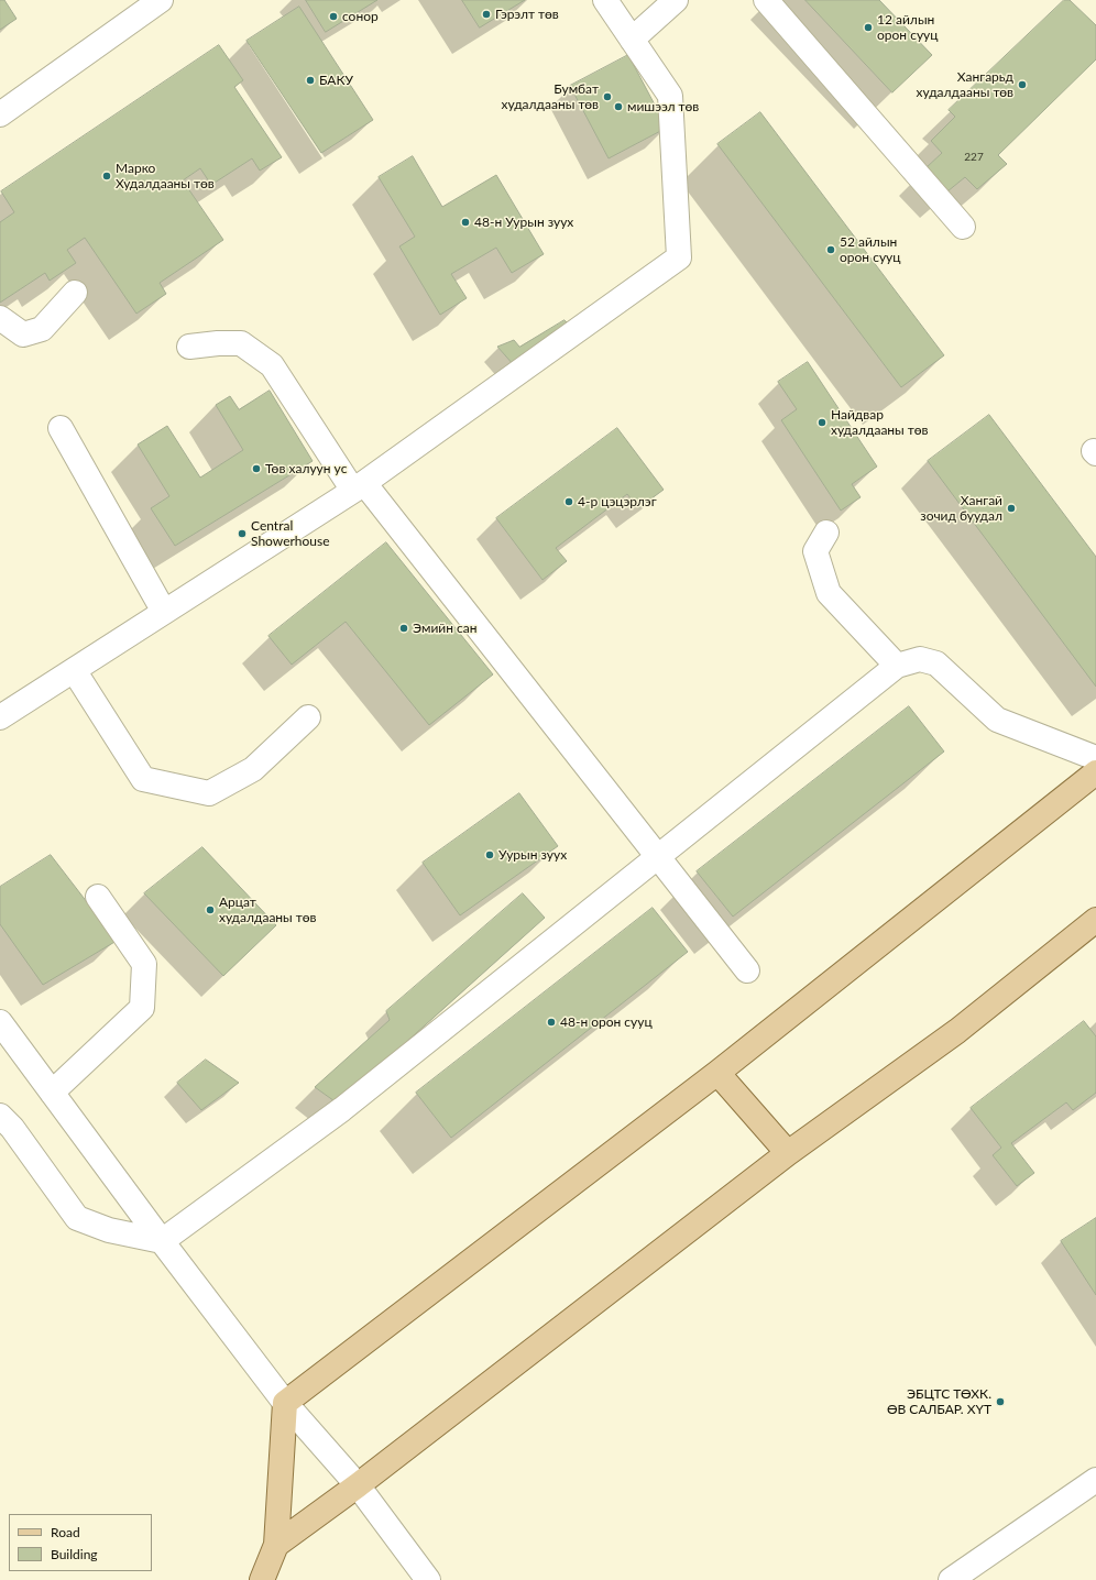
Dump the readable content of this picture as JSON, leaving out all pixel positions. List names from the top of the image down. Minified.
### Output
{"places":["Гэрэлт төв","сонор","12 айлын орон сууц","БАКУ","Хангарьд худалдааны төв","Бумбат худалдааны төв","мишээл төв","Марко Худалдааны төв","48-н Уурын зуух","52 айлын орон сууц","Найдвар худалдааны төв","Төв халуун ус","4-р цэцэрлэг","Хангай зочид буудал","Central Showerhouse","Эмийн сан","Уурын зуух","Арцат худалдааны төв","48-н орон сууц","ЭБЦТС ТӨХК. ӨВ САЛБАР. ХҮТ"],"house_numbers":["227"],"legend":["Road","Building"]}
